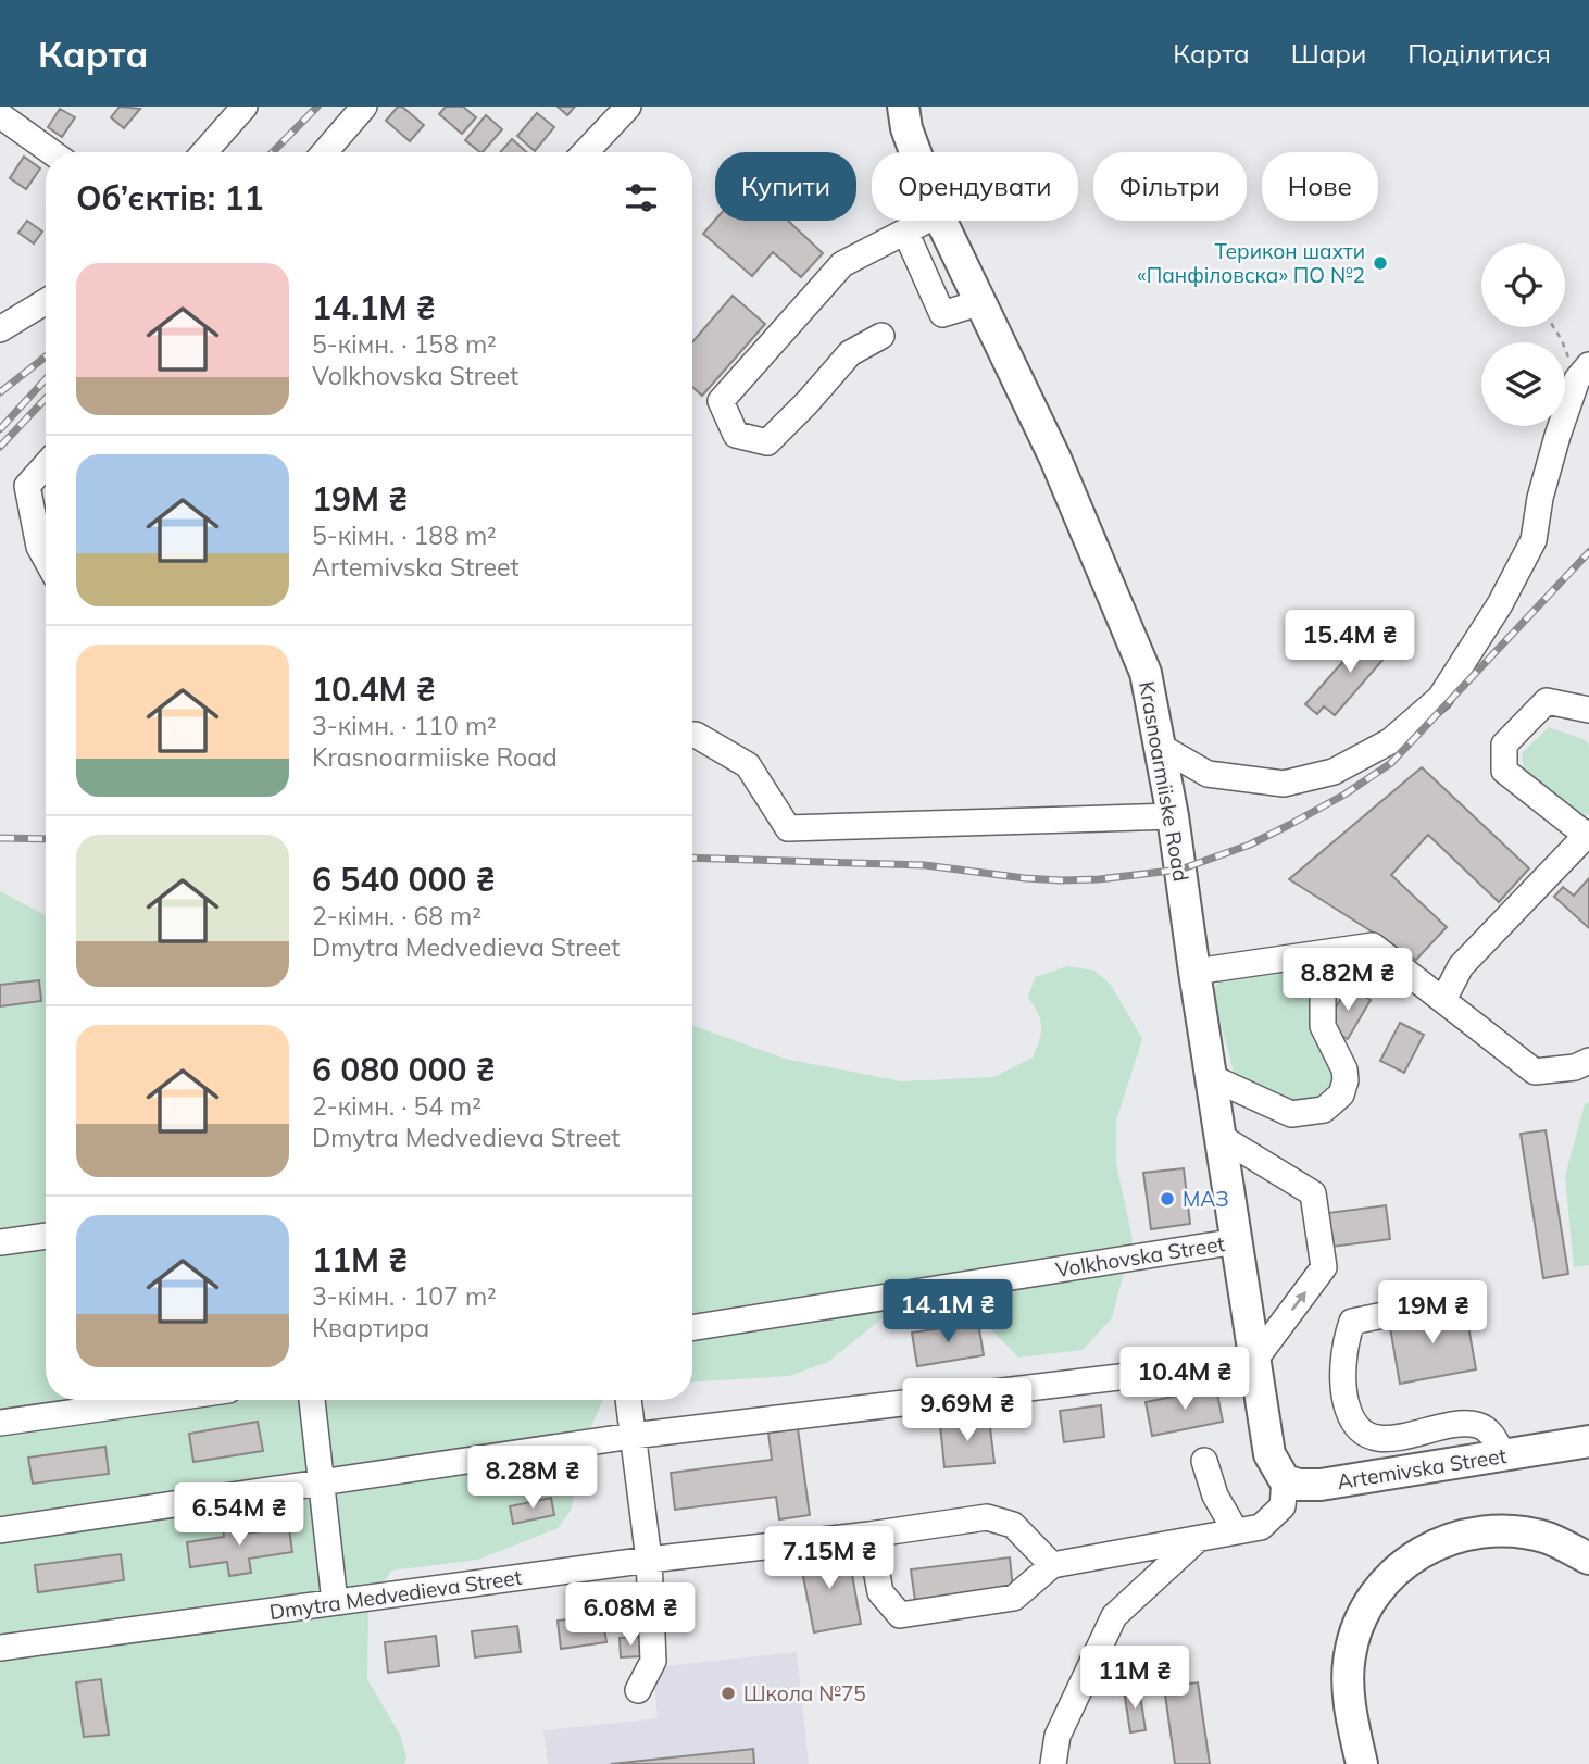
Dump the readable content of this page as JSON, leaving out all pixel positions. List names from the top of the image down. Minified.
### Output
{"streets":{"main road":["Krasnoarmiiske Road","Artemivska Street"],"street":["Volkhovska Street","Dmytra Medvedieva Street"]},"crossings":[["Krasnoarmiiske Road","Volkhovska Street"],["Krasnoarmiiske Road","Artemivska Street"]],"places":["Терикон шахти «Панфiловска» ПО №2","МАЗ","Школа №75"],"page":{"header":"Карта","nav":["Карта","Шари","Поділитися"],"chip":["Купити","Орендувати","Фільтри","Нове"],"heading":"Об’єктів: 11","list":[{"name":"14.1M ₴","note":"5-кімн. · 158 m² · Volkhovska Street"},{"name":"19M ₴","note":"5-кімн. · 188 m² · Artemivska Street"},{"name":"10.4M ₴","note":"3-кімн. · 110 m² · Krasnoarmiiske Road"},{"name":"6 540 000 ₴","note":"2-кімн. · 68 m² · Dmytra Medvedieva Street"},{"name":"6 080 000 ₴","note":"2-кімн. · 54 m² · Dmytra Medvedieva Street"},{"name":"11M ₴","note":"3-кімн. · 107 m² · Квартира"}],"price":["15.4M ₴","8.82M ₴","14.1M ₴","19M ₴","10.4M ₴","9.69M ₴","8.28M ₴","6.54M ₴","7.15M ₴","6.08M ₴","11M ₴"]}}
